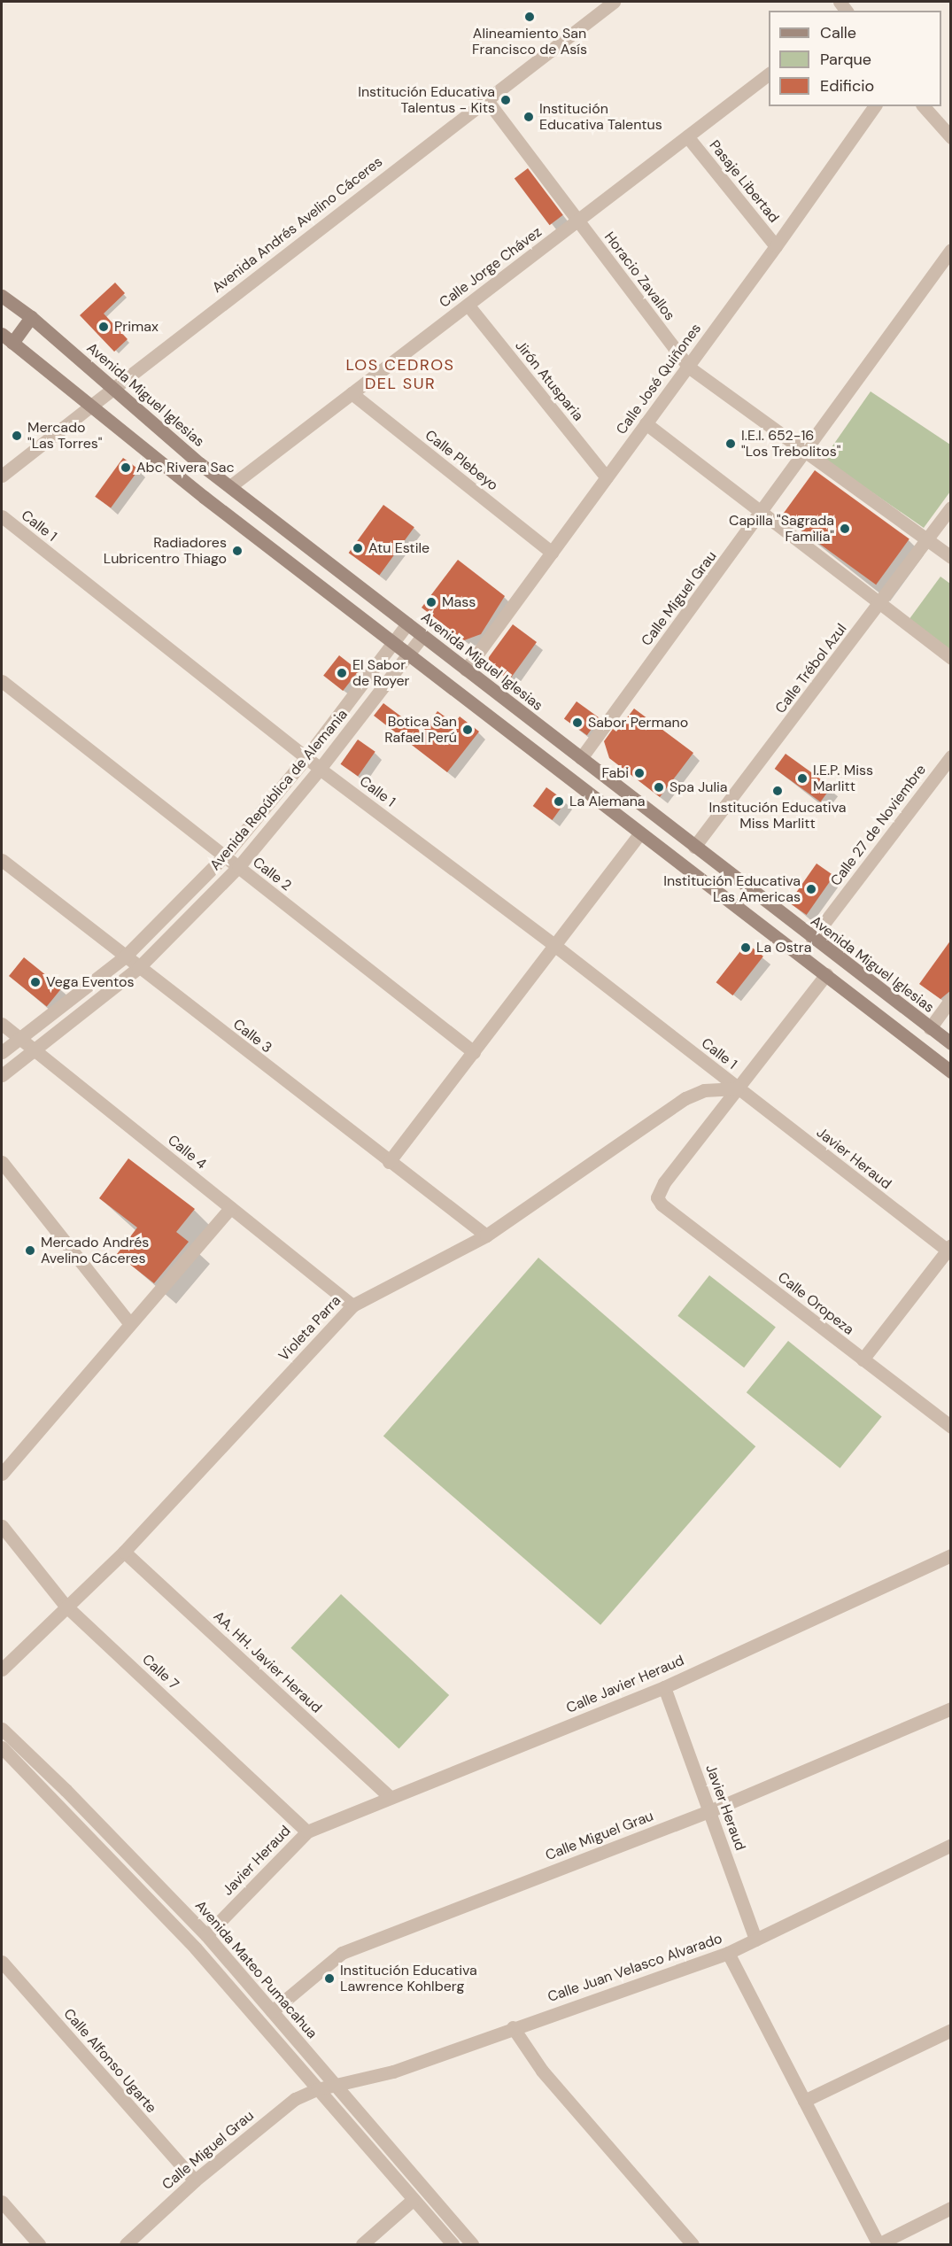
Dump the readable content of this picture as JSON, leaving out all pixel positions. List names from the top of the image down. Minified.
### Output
{"streets":{"main road":["Avenida Miguel Iglesias"],"street":["Pasaje Libertad","Avenida Andrés Avelino Cáceres","Calle Jorge Chávez","Horacio Zavallos","Calle José Quiñones","Jirón Atusparia","Calle Plebeyo","Calle 1","Calle Miguel Grau","Calle Trébol Azul","Avenida República de Alemania","Calle 27 de Noviembre","Calle 2","Calle 3","Calle 4","Javier Heraud","Calle Oropeza","Violeta Parra","AA. HH. Javier Heraud","Calle 7","Calle Javier Heraud","Calle Juan Velasco Alvarado","Avenida Mateo Pumacahua","Calle Alfonso Ugarte"]},"crossings":[["Pasaje Libertad","Calle Jorge Chávez"],["Pasaje Libertad","Calle José Quiñones"],["Avenida Andrés Avelino Cáceres","Horacio Zavallos"],["Avenida Andrés Avelino Cáceres","Avenida Miguel Iglesias"],["Calle Jorge Chávez","Horacio Zavallos"],["Calle Jorge Chávez","Jirón Atusparia"],["Calle Jorge Chávez","Avenida Miguel Iglesias"],["Calle Jorge Chávez","Calle Plebeyo"],["Horacio Zavallos","Calle José Quiñones"],["Horacio Zavallos","Calle Miguel Grau"],["Horacio Zavallos","Calle Trébol Azul"],["Calle José Quiñones","Jirón Atusparia"],["Calle José Quiñones","Avenida Miguel Iglesias"],["Calle José Quiñones","Calle Plebeyo"],["Avenida Miguel Iglesias","Calle Miguel Grau"],["Avenida Miguel Iglesias","Calle Trébol Azul"],["Avenida Miguel Iglesias","Avenida República de Alemania"],["Avenida Miguel Iglesias","Calle 27 de Noviembre"],["Calle 1","Avenida República de Alemania"],["Calle 1","Javier Heraud"],["Calle 1","Calle Oropeza"],["Calle 1","Violeta Parra"],["Calle Miguel Grau","Javier Heraud"],["Calle Miguel Grau","Calle Juan Velasco Alvarado"],["Calle Miguel Grau","Avenida Mateo Pumacahua"],["Calle Miguel Grau","Calle Alfonso Ugarte"],["Avenida República de Alemania","Calle 2"],["Avenida República de Alemania","Calle 3"],["Avenida República de Alemania","Calle 4"],["Calle 3","Violeta Parra"],["Calle 4","Violeta Parra"],["Javier Heraud","Calle Oropeza"],["Javier Heraud","Violeta Parra"],["Javier Heraud","Calle 7"],["Javier Heraud","Calle Javier Heraud"],["Javier Heraud","Calle Juan Velasco Alvarado"],["Javier Heraud","Avenida Mateo Pumacahua"],["Calle Oropeza","Violeta Parra"],["Violeta Parra","AA. HH. Javier Heraud"],["Violeta Parra","Calle 7"],["AA. HH. Javier Heraud","Calle Javier Heraud"],["Calle 7","Calle Javier Heraud"],["Calle Juan Velasco Alvarado","Avenida Mateo Pumacahua"]],"districts":["LOS CEDROS DEL SUR"],"places":["Alineamiento San Francisco de Asís","Institución Educativa Talentus - Kits","Institución Educativa Talentus","Primax","Mercado \"Las Torres\"","I.E.I. 652-16 \"Los Trebolitos\"","Abc Rivera Sac","Capilla \"Sagrada Familia\"","Atu Estile","Radiadores Lubricentro Thiago","Mass","El Sabor de Royer","Sabor Permano","Botica San Rafael Perú","Fabi","I.E.P. Miss Marlitt","Spa Julia","Institución Educativa Miss Marlitt","La Alemana","Institución Educativa Las Americas","La Ostra","Vega Eventos","Mercado Andrés Avelino Cáceres","Institución Educativa Lawrence Kohlberg"],"legend":["Calle","Parque","Edificio"]}
